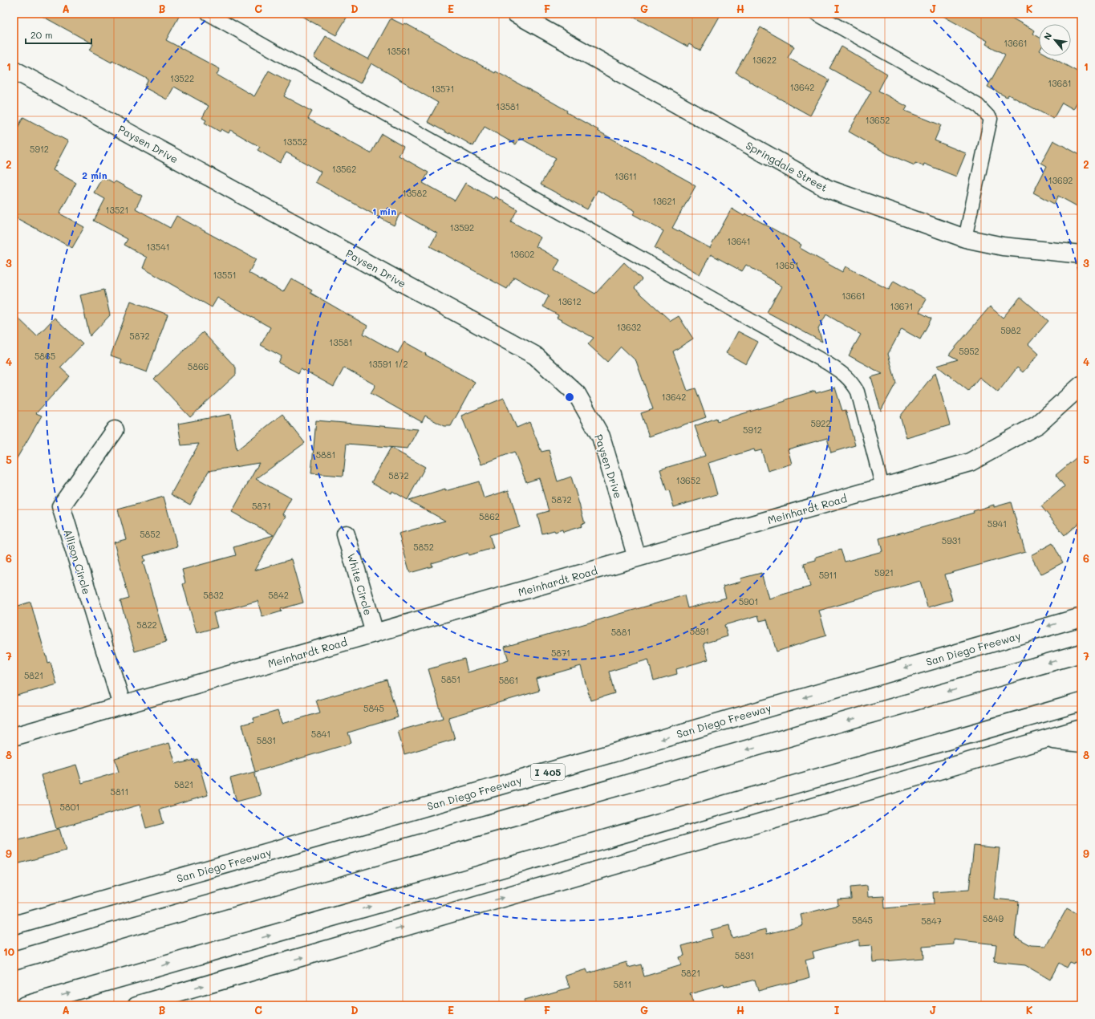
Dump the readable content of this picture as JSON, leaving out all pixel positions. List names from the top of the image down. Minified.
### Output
{"streets":{"main road":["Paysen Drive","Springdale Street","Meinhardt Road","Allison Circle","White Circle","San Diego Freeway","I 405"]},"crossings":[["Paysen Drive","Meinhardt Road"],["Meinhardt Road","Allison Circle"],["Meinhardt Road","White Circle"]],"house_numbers":["13661","13561","13622","13522","13681","13642","13571","13581","13652","13552","5912","13562","13611","13692","13582","13621","13521","13592","13641","13541","13602","13651","13551","13661","13612","13671","13632","5982","5872","13581","5952","5865","13591 1/2","5866","13642","5922","5912","5881","5872","13652","5872","5871","5862","5941","5852","5931","5852","5921","5911","5832","5842","5901","5822","5891","5881","5871","5821","5851","5861","5845","5841","5831","5821","5811","5801","5849","5845","5847","5831","5821","5811"],"scale_bar":"20 m","north":"top left","grid":{"columns":["A","B","C","D","E","F","G","H","I","J","K"],"rows":["1","2","3","4","5","6","7","8","9","10"]},"rings":["2 min","1 min"]}
